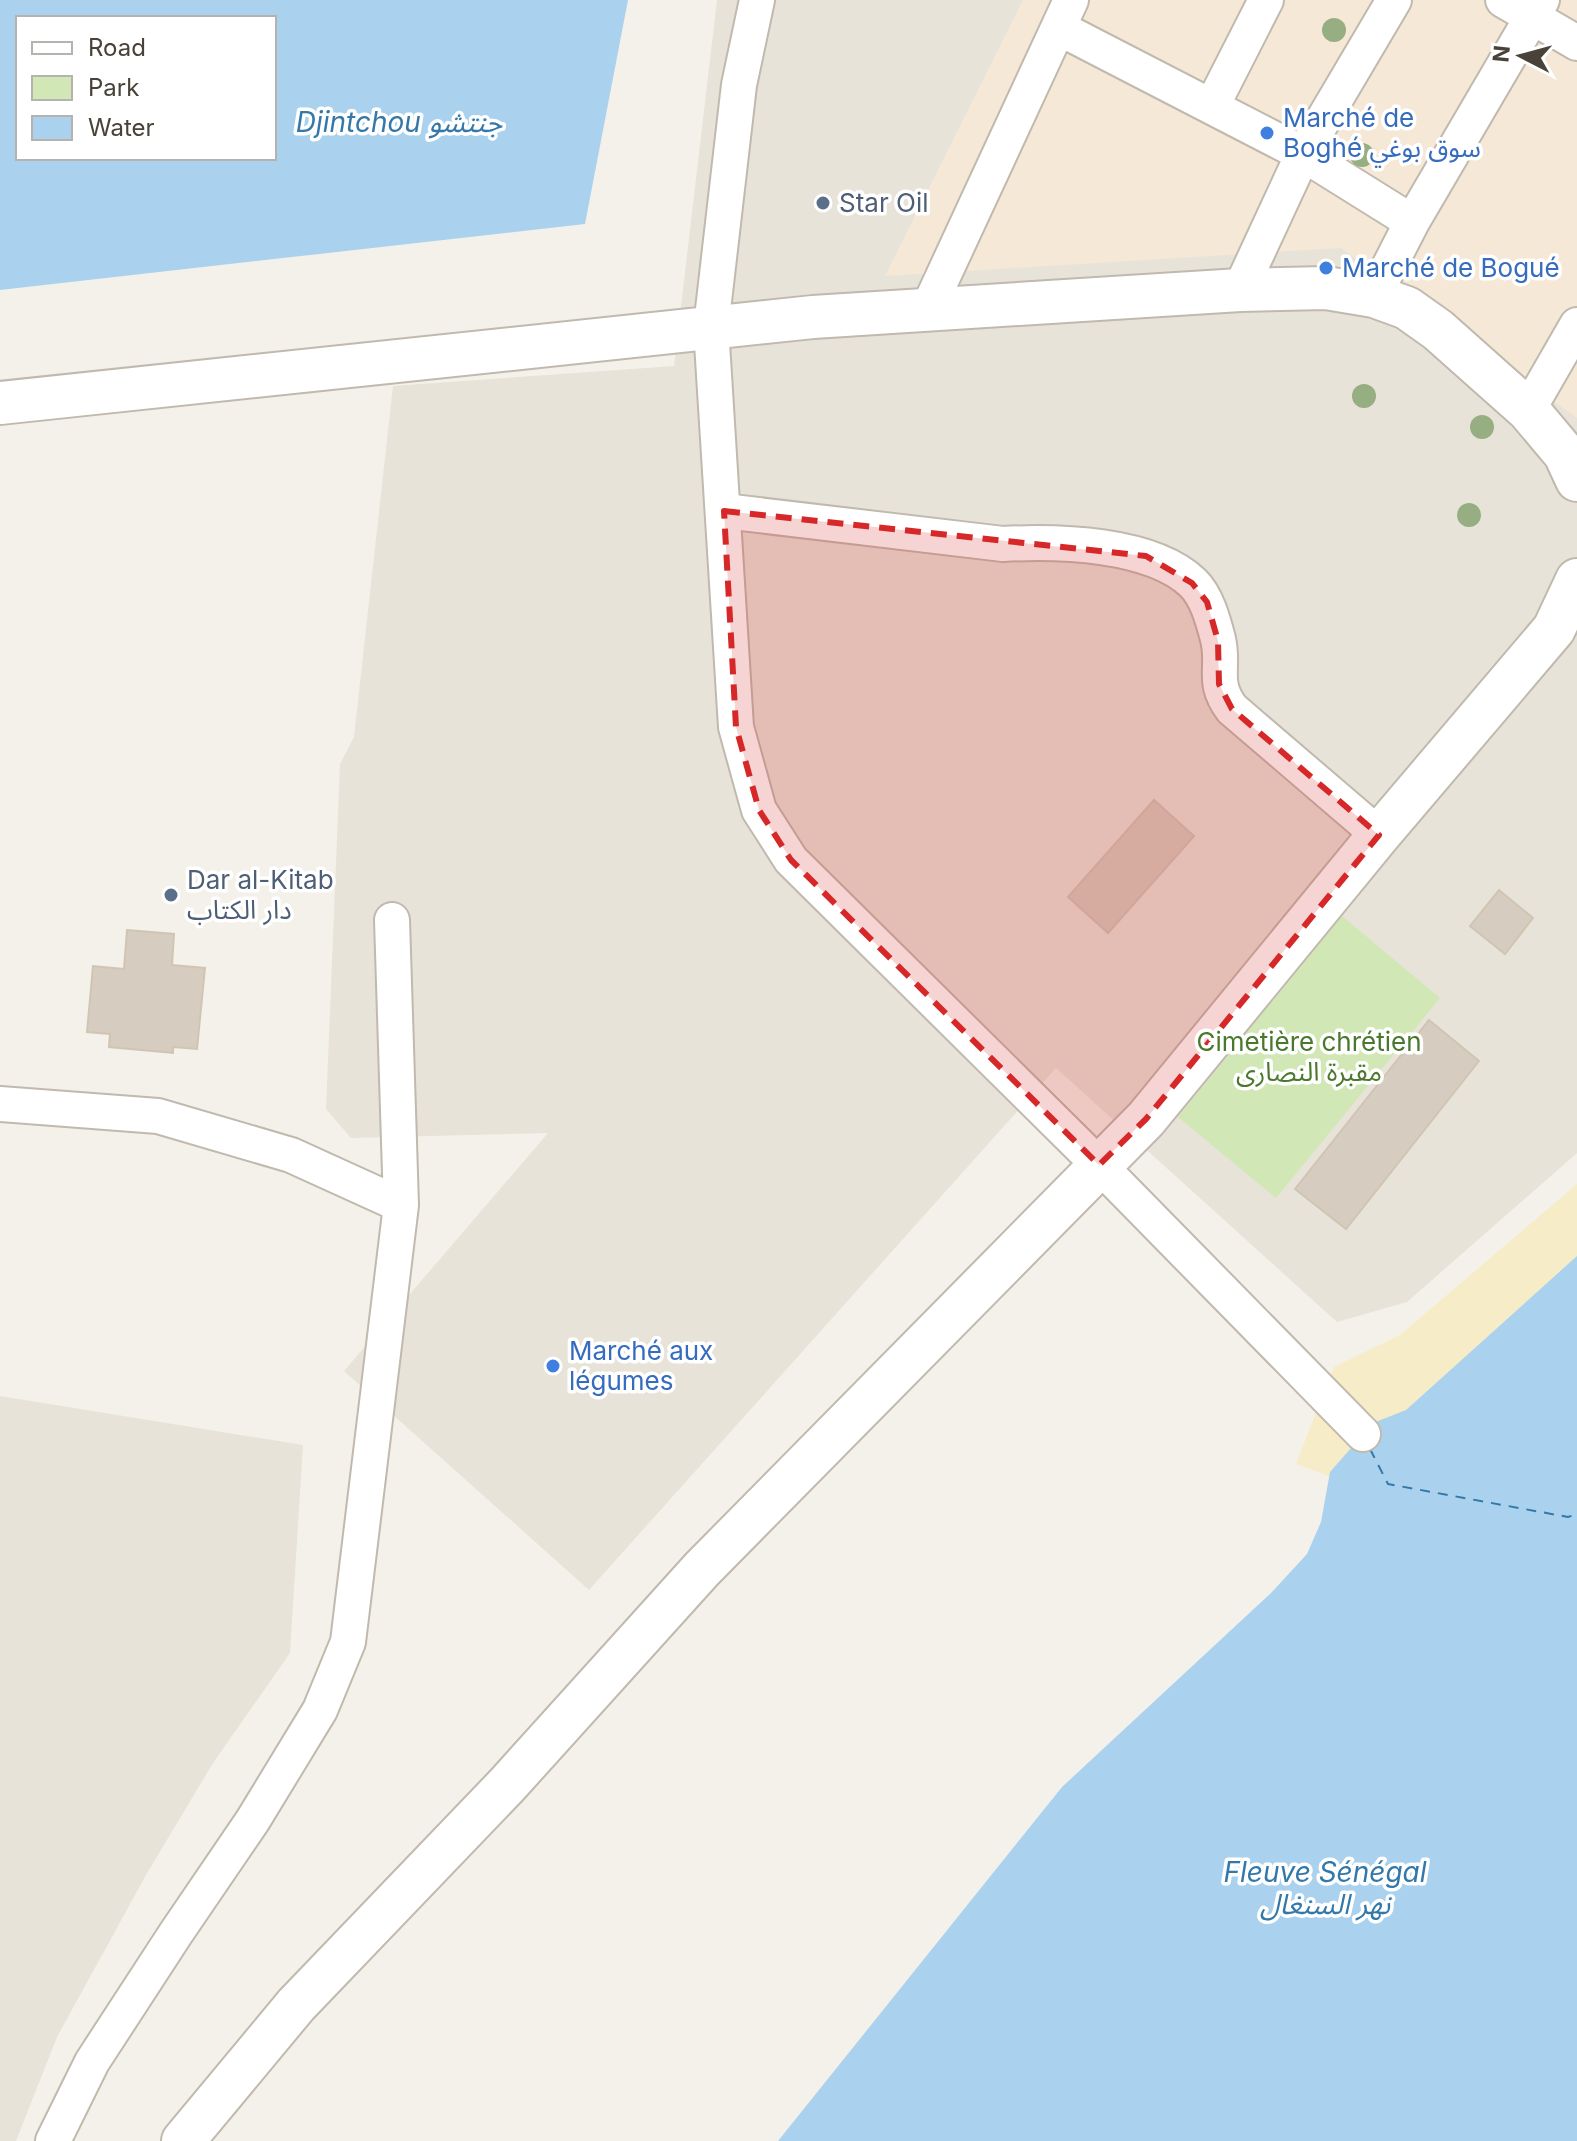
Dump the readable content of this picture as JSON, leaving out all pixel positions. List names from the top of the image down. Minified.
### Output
{"water":["Djintchou جنتشو","Fleuve Sénégal نهر السنغال"],"parks":["Cimetière chrétien مقبرة النصارى"],"places":["Marché de Boghé سوق بوغي","Star Oil","Marché de Bogué","Dar al-Kitab دار الكتاب","Marché aux légumes"],"legend":["Road","Park","Water"],"north":"left"}
